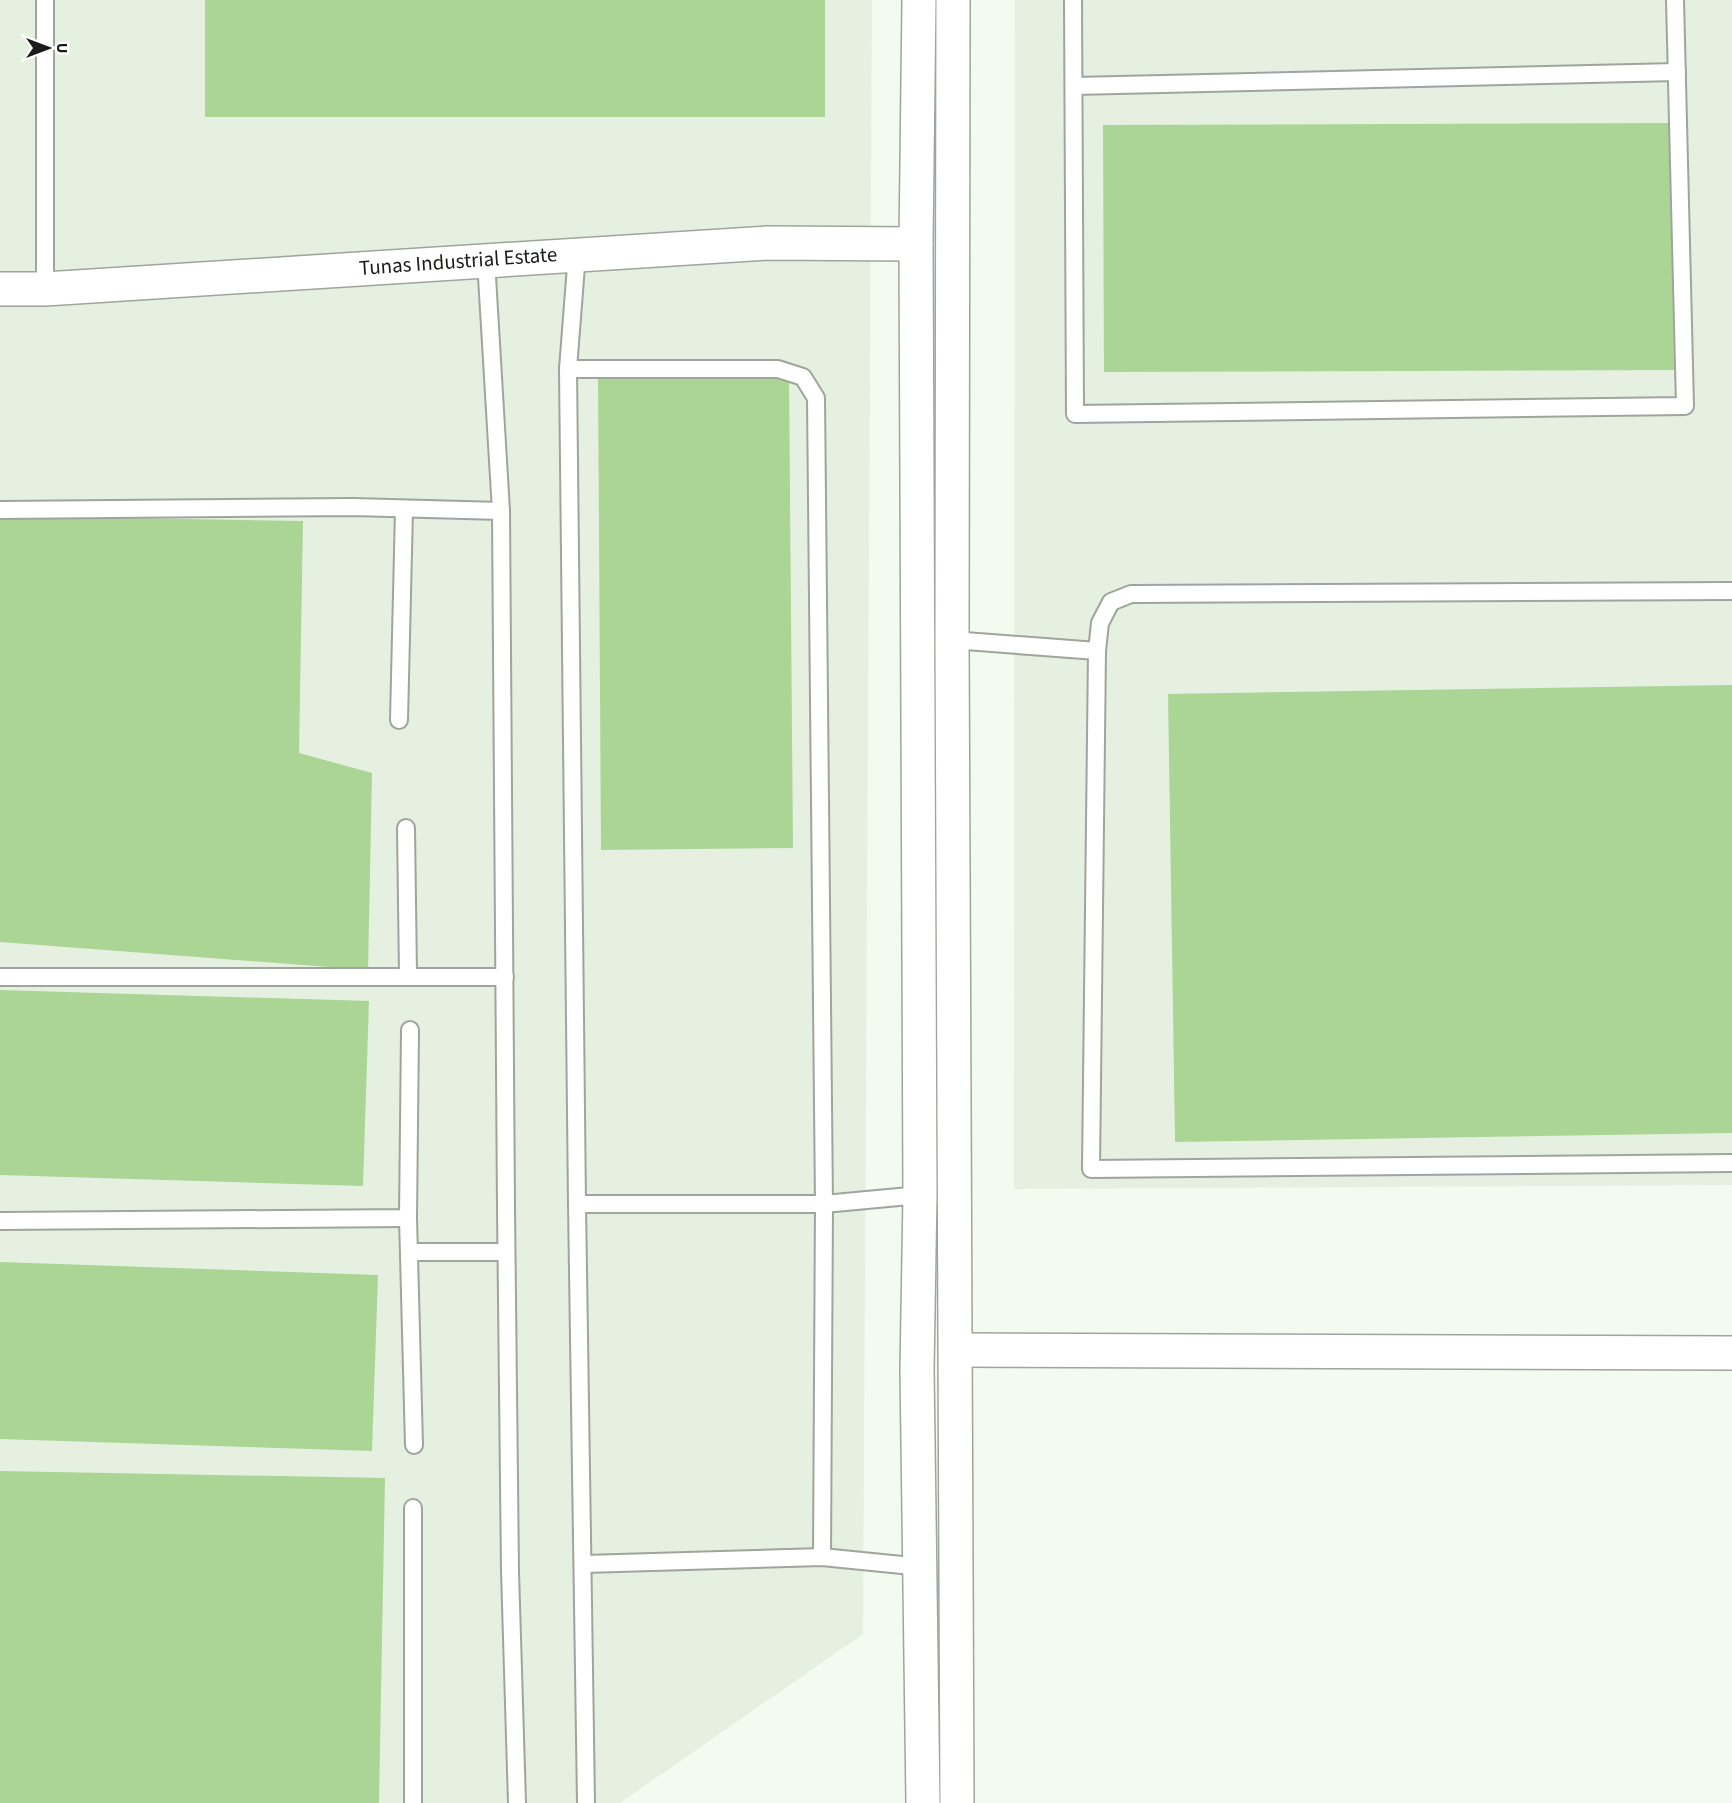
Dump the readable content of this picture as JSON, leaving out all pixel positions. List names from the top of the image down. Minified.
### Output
{"streets":{"main road":["Tunas Industrial Estate"]},"north":"right"}
